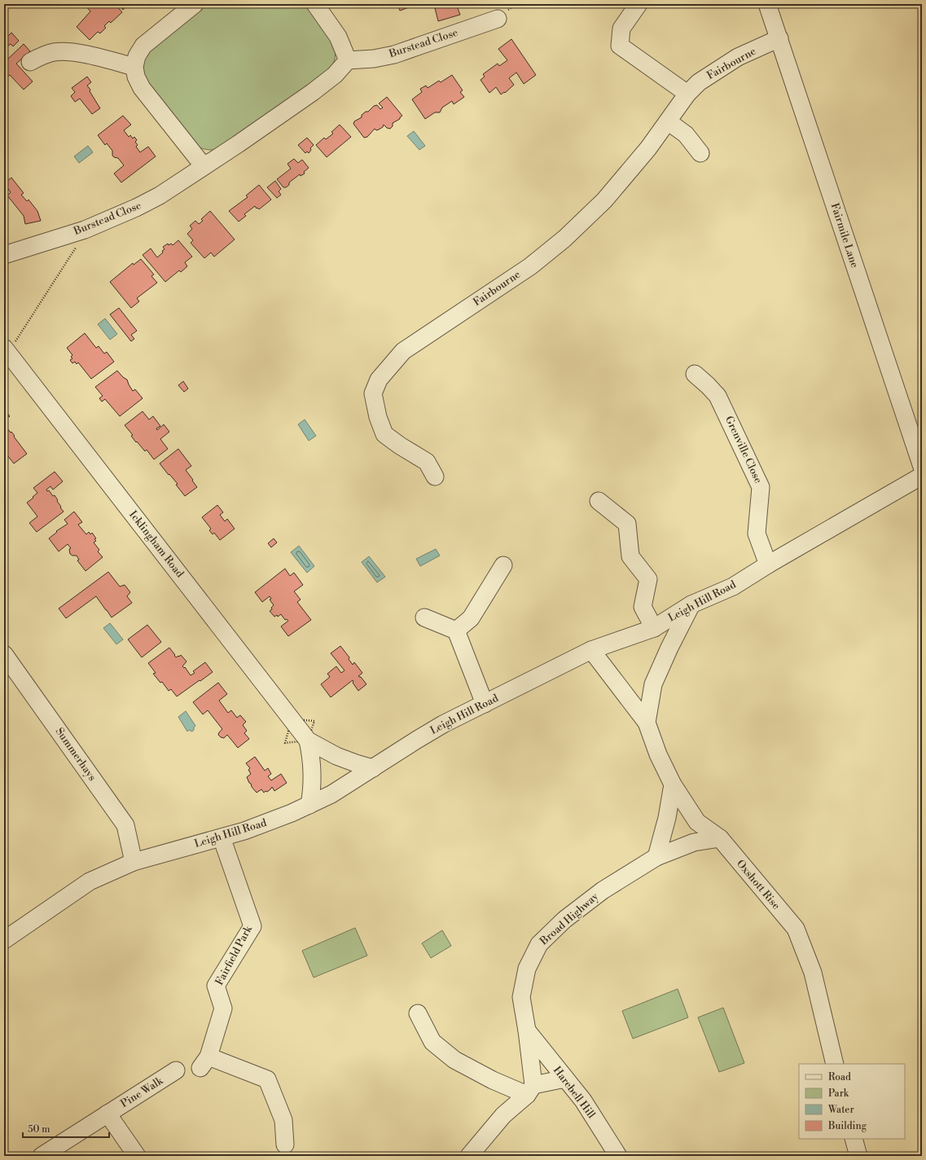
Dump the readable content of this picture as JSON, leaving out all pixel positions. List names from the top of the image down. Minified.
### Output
{"streets":{"street":["Burstead Close","Fairbourne","Fairmile Lane","Grenville Close","Icklingham Road","Leigh Hill Road","Summerhays","Oxshott Rise","Broad Highway","Fairfield Park","Pine Walk","Harebell Hill"]},"crossings":[["Fairbourne","Fairmile Lane"],["Grenville Close","Leigh Hill Road"],["Icklingham Road","Leigh Hill Road"],["Leigh Hill Road","Summerhays"],["Leigh Hill Road","Oxshott Rise"],["Leigh Hill Road","Fairfield Park"],["Oxshott Rise","Broad Highway"],["Broad Highway","Harebell Hill"]],"legend":["Road","Park","Water","Building"],"scale_bar":"50 m"}
